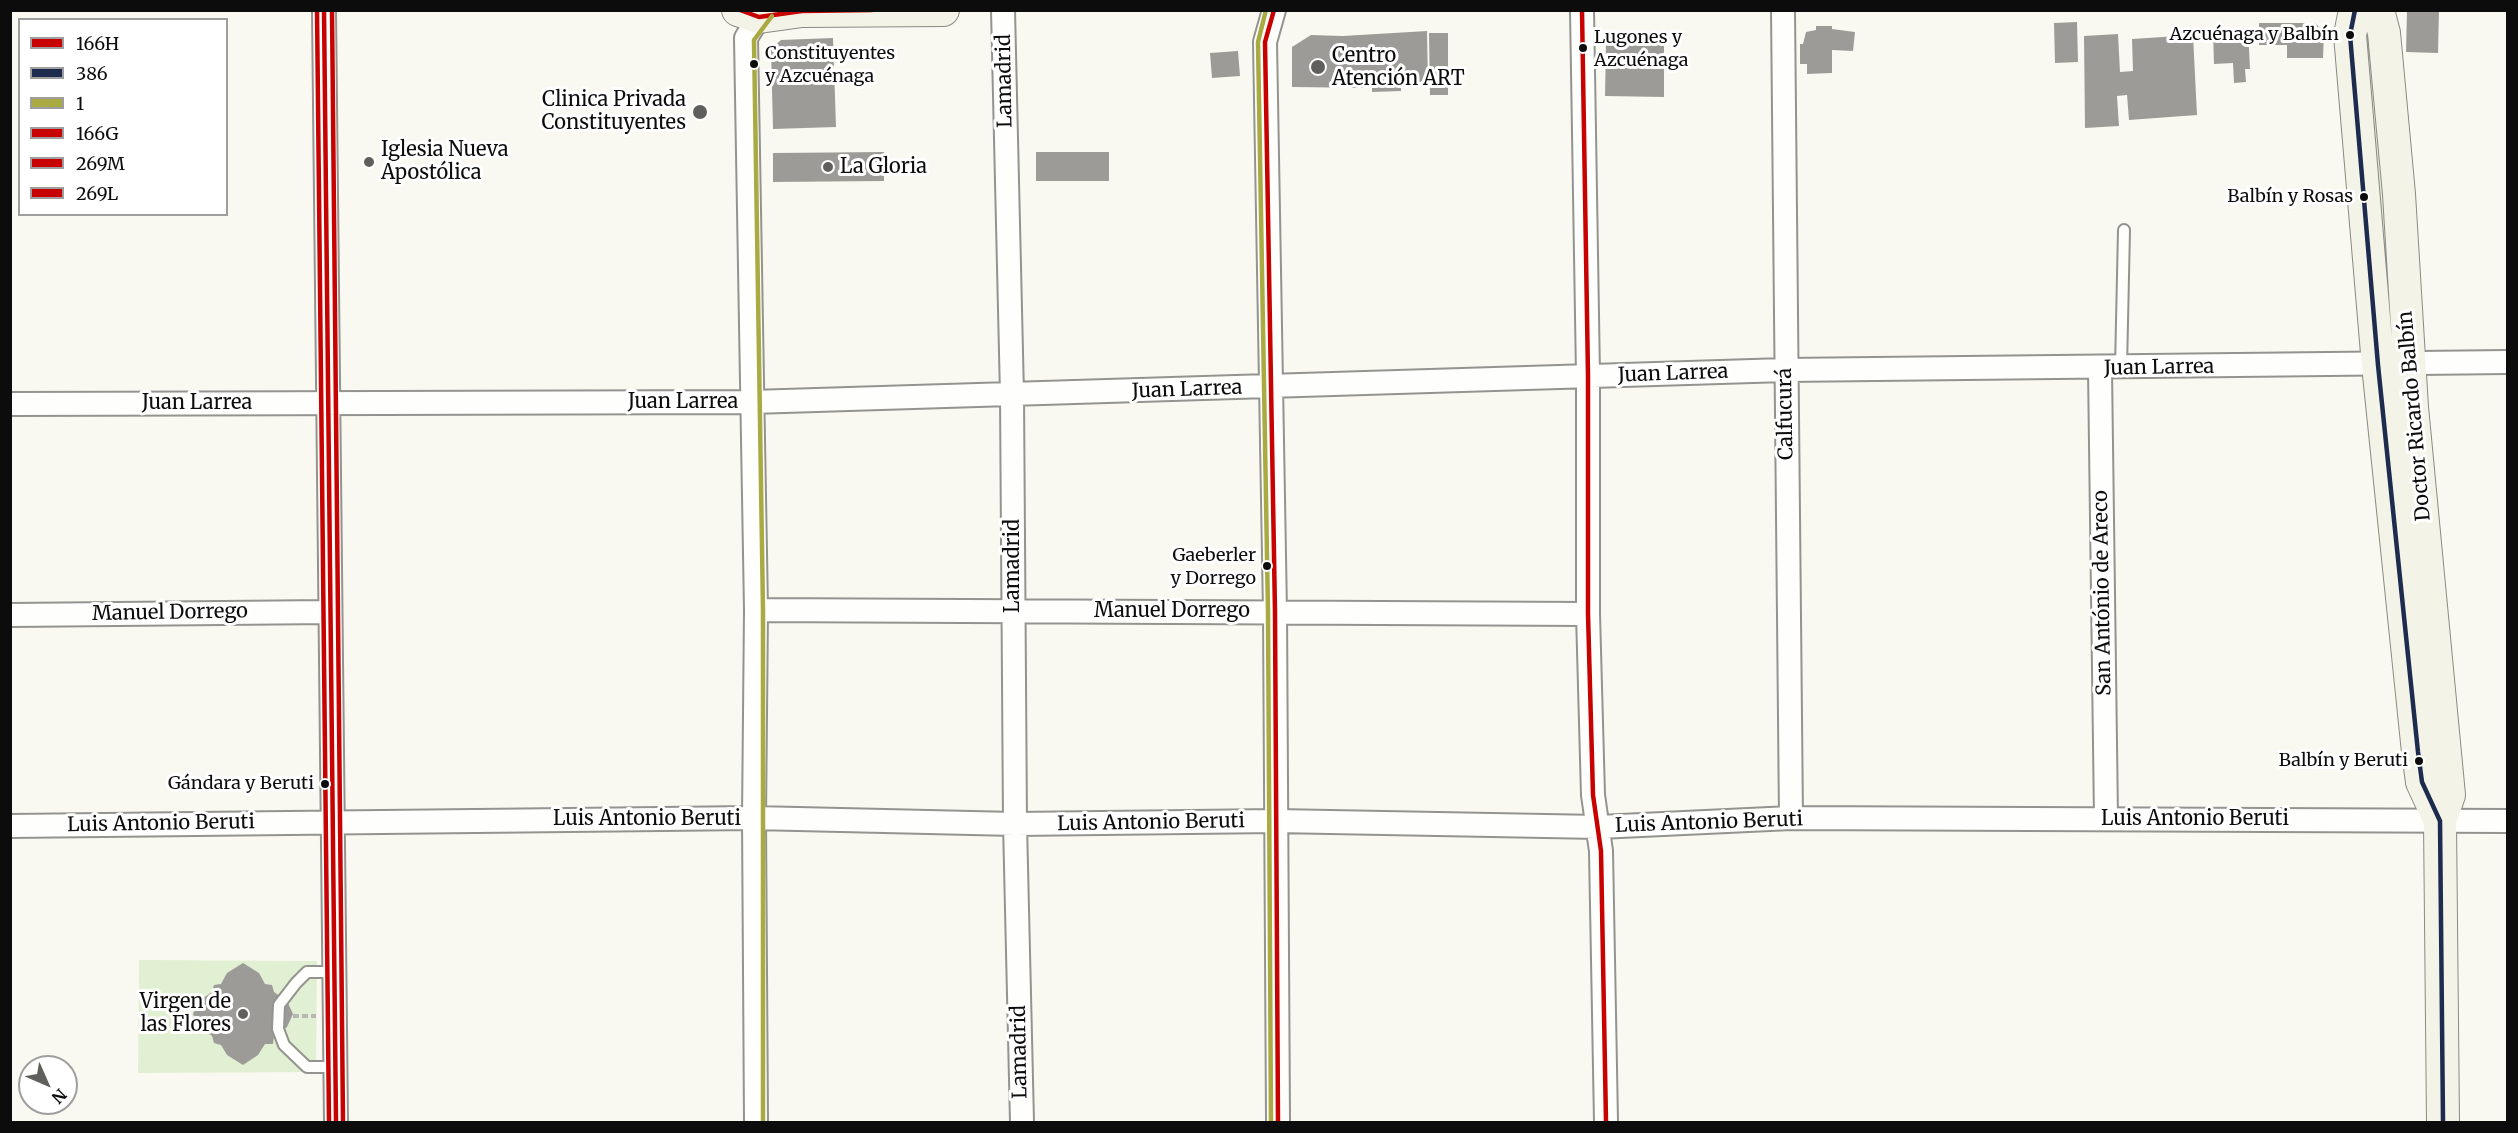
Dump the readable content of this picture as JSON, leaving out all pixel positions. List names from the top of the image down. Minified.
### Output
{"streets":{"main road":["Doctor Ricardo Balbín"],"street":["Lamadrid","Juan Larrea","Calfucurá","San António de Areco","Manuel Dorrego","Luis Antonio Beruti"]},"crossings":[["Lamadrid","Juan Larrea"],["Lamadrid","Manuel Dorrego"],["Lamadrid","Luis Antonio Beruti"],["Juan Larrea","Calfucurá"],["Juan Larrea","Doctor Ricardo Balbín"],["Juan Larrea","San António de Areco"],["Calfucurá","Luis Antonio Beruti"],["Doctor Ricardo Balbín","Luis Antonio Beruti"],["San António de Areco","Luis Antonio Beruti"]],"places":["Azcuénaga y Balbín","Lugones y Azcuénaga","Constituyentes y Azcuénaga","Centro Atención ART","Clinica Privada Constituyentes","Iglesia Nueva Apostólica","La Gloria","Balbín y Rosas","Gaeberler y Dorrego","Balbín y Beruti","Gándara y Beruti","Virgen de las Flores"],"lines":["transit line 166H","transit line 386","transit line 1","transit line 166G","transit line 269M","transit line 269L"],"legend":["166H","386","1","166G","269M","269L"],"north":"bottom right"}
